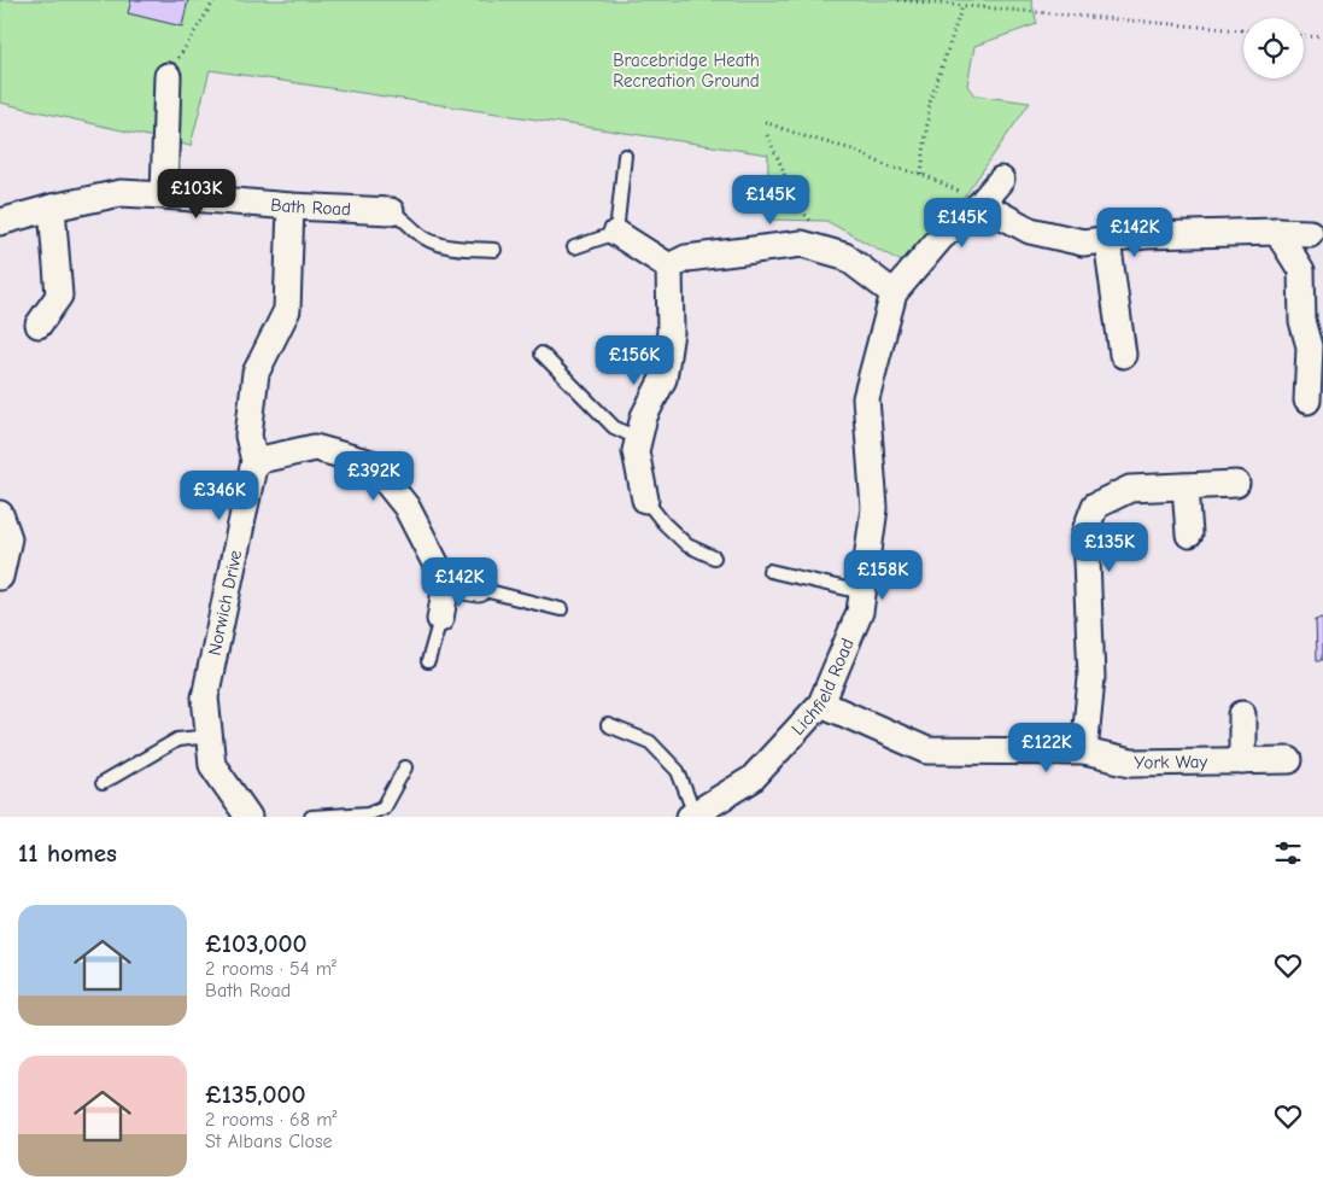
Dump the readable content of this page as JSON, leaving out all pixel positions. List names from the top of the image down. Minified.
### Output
{"streets":{"street":["Bath Road","Norwich Drive","Lichfield Road","York Way"]},"crossings":[["Bath Road","Norwich Drive"],["Lichfield Road","York Way"]],"parks":["Bracebridge Heath Recreation Ground"],"page":{"price":["£103K","£145K","£145K","£142K","£156K","£392K","£346K","£135K","£158K","£142K","£122K"],"heading":"11 homes","list":[{"name":"£103,000","note":"2 rooms · 54 m² · Bath Road"},{"name":"£135,000","note":"2 rooms · 68 m² · St Albans Close"}]}}
